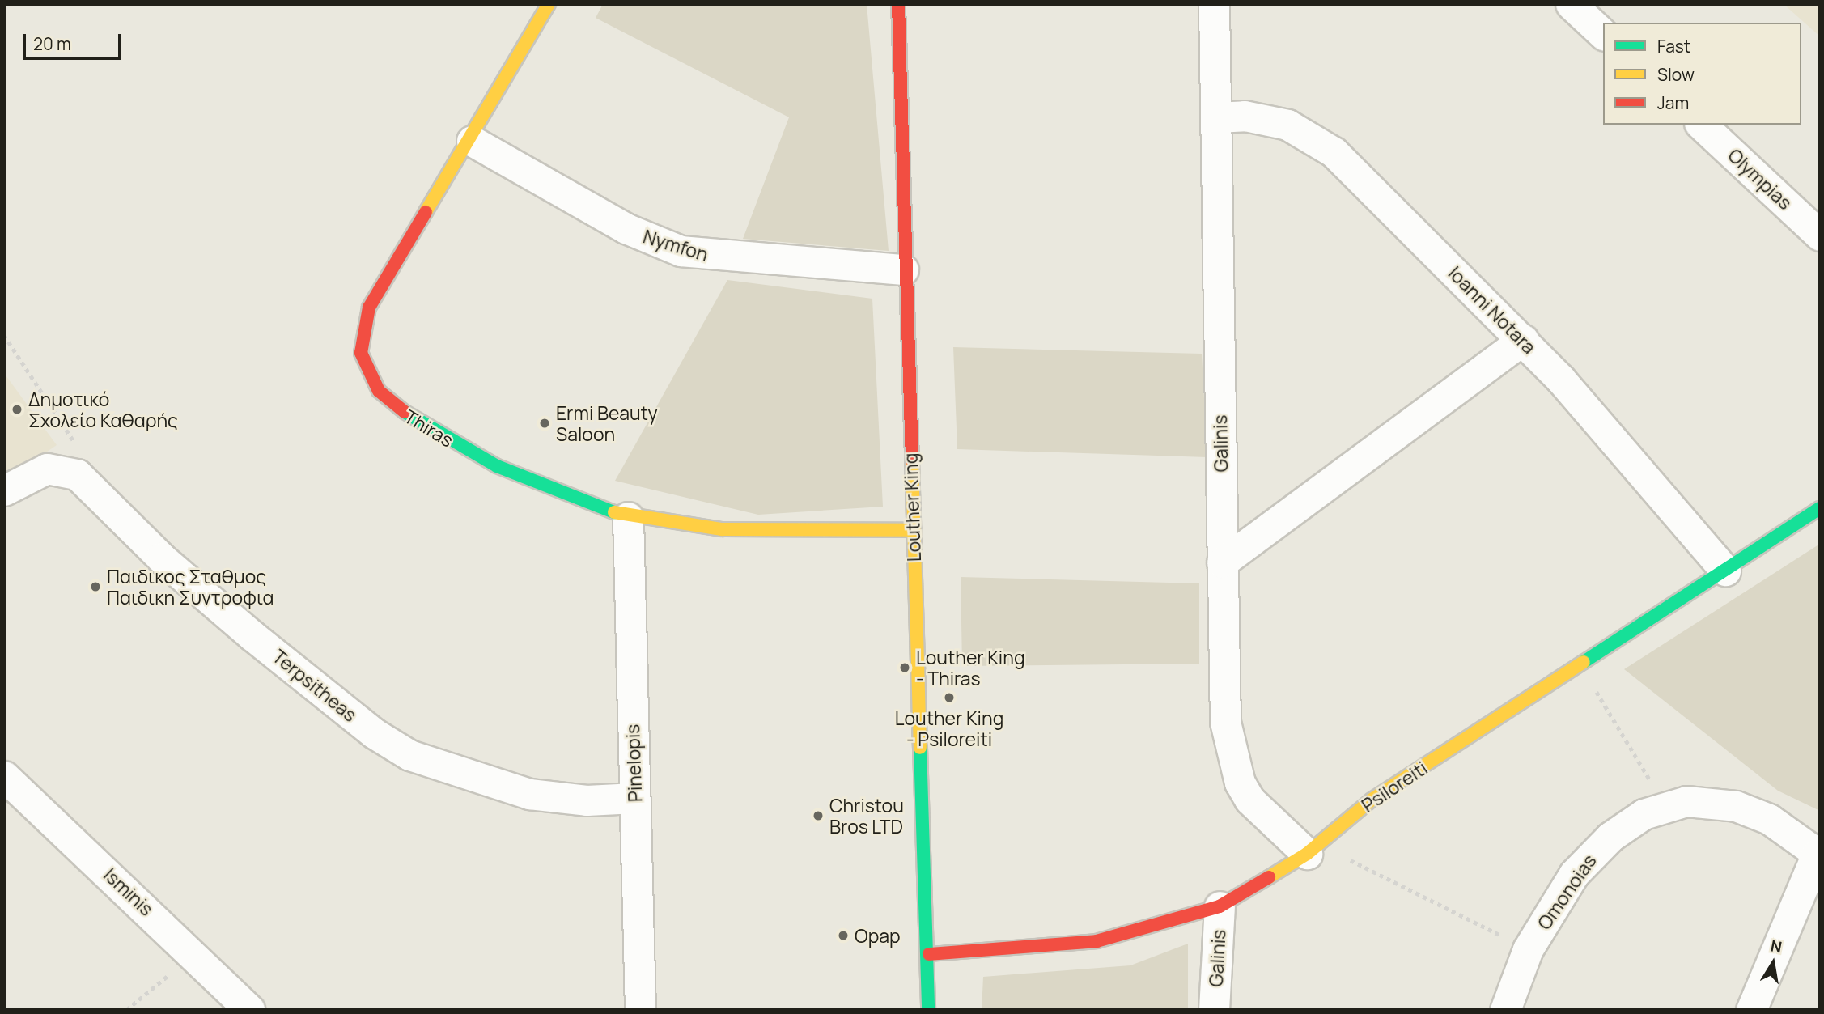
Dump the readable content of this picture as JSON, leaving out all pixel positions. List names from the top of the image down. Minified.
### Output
{"streets":{"street":["Olympias","Nymfon","Ioanni Notara","Thiras","Galinis","Louther King","Terpsitheas","Pinelopis","Psiloreiti","Isminis","Omonoias"]},"crossings":[["Nymfon","Thiras"],["Nymfon","Louther King"],["Ioanni Notara","Galinis"],["Ioanni Notara","Psiloreiti"],["Thiras","Louther King"],["Thiras","Pinelopis"],["Galinis","Psiloreiti"],["Louther King","Psiloreiti"],["Terpsitheas","Pinelopis"]],"places":["Δημοτικό Σχολείο Καθαρής","Ermi Beauty Saloon","Παιδικος Σταθμος Παιδικη Συντροφια","Louther King - Thiras","Louther King - Psiloreiti","Christou Bros LTD","Opap"],"legend":["Fast","Slow","Jam"],"scale_bar":"20 m","north":"top"}
